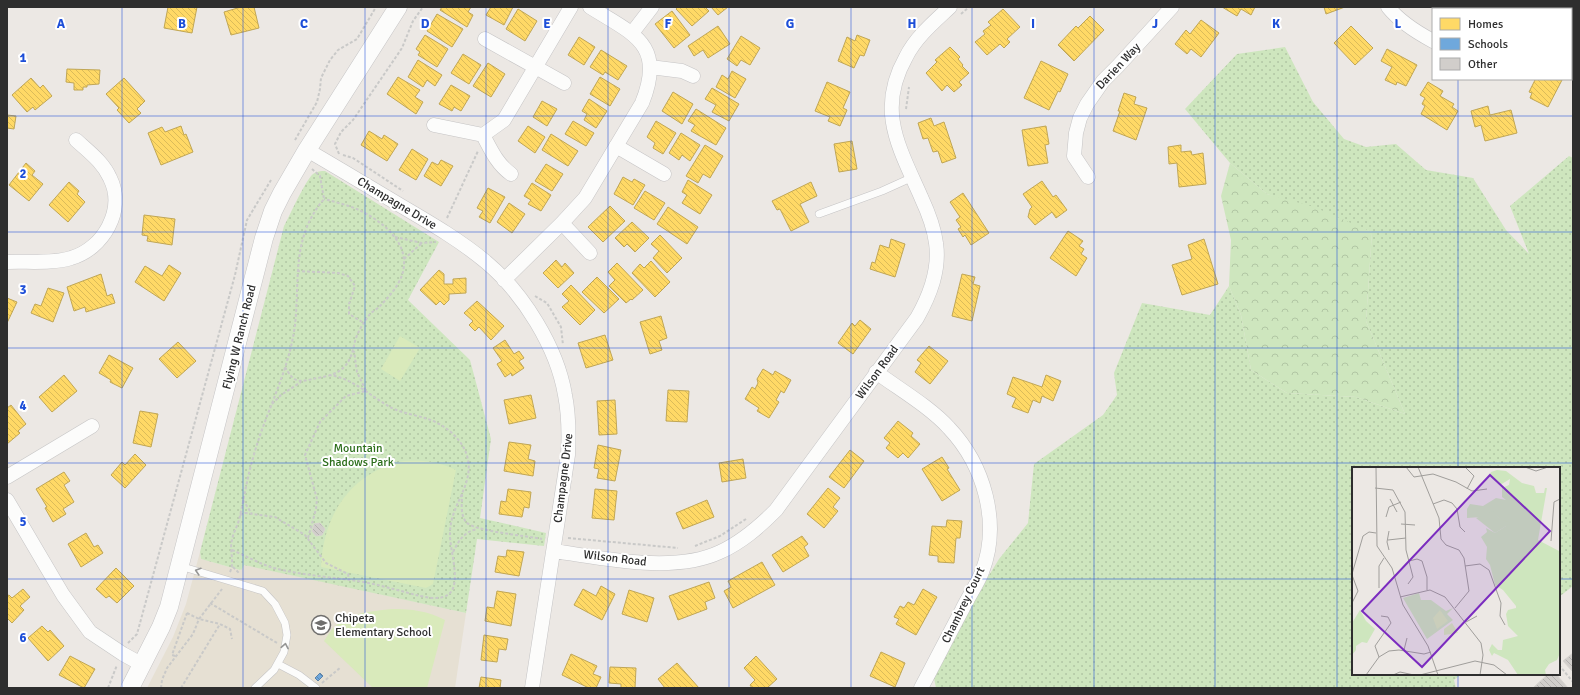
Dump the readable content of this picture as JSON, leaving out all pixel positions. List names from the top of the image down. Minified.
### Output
{"streets":{"street":["Darien Way","Champagne Drive","Flying W Ranch Road","Wilson Road","Chambrey Court"]},"crossings":[["Champagne Drive","Flying W Ranch Road"],["Champagne Drive","Wilson Road"],["Wilson Road","Chambrey Court"]],"parks":["Mountain Shadows Park"],"places":{"school or university":["Chipeta Elementary School"]},"legend":["Homes","Schools","Other"],"grid":{"columns":["A","B","C","D","E","F","G","H","I","J","K","L"],"rows":["1","2","3","4","5","6"]}}
